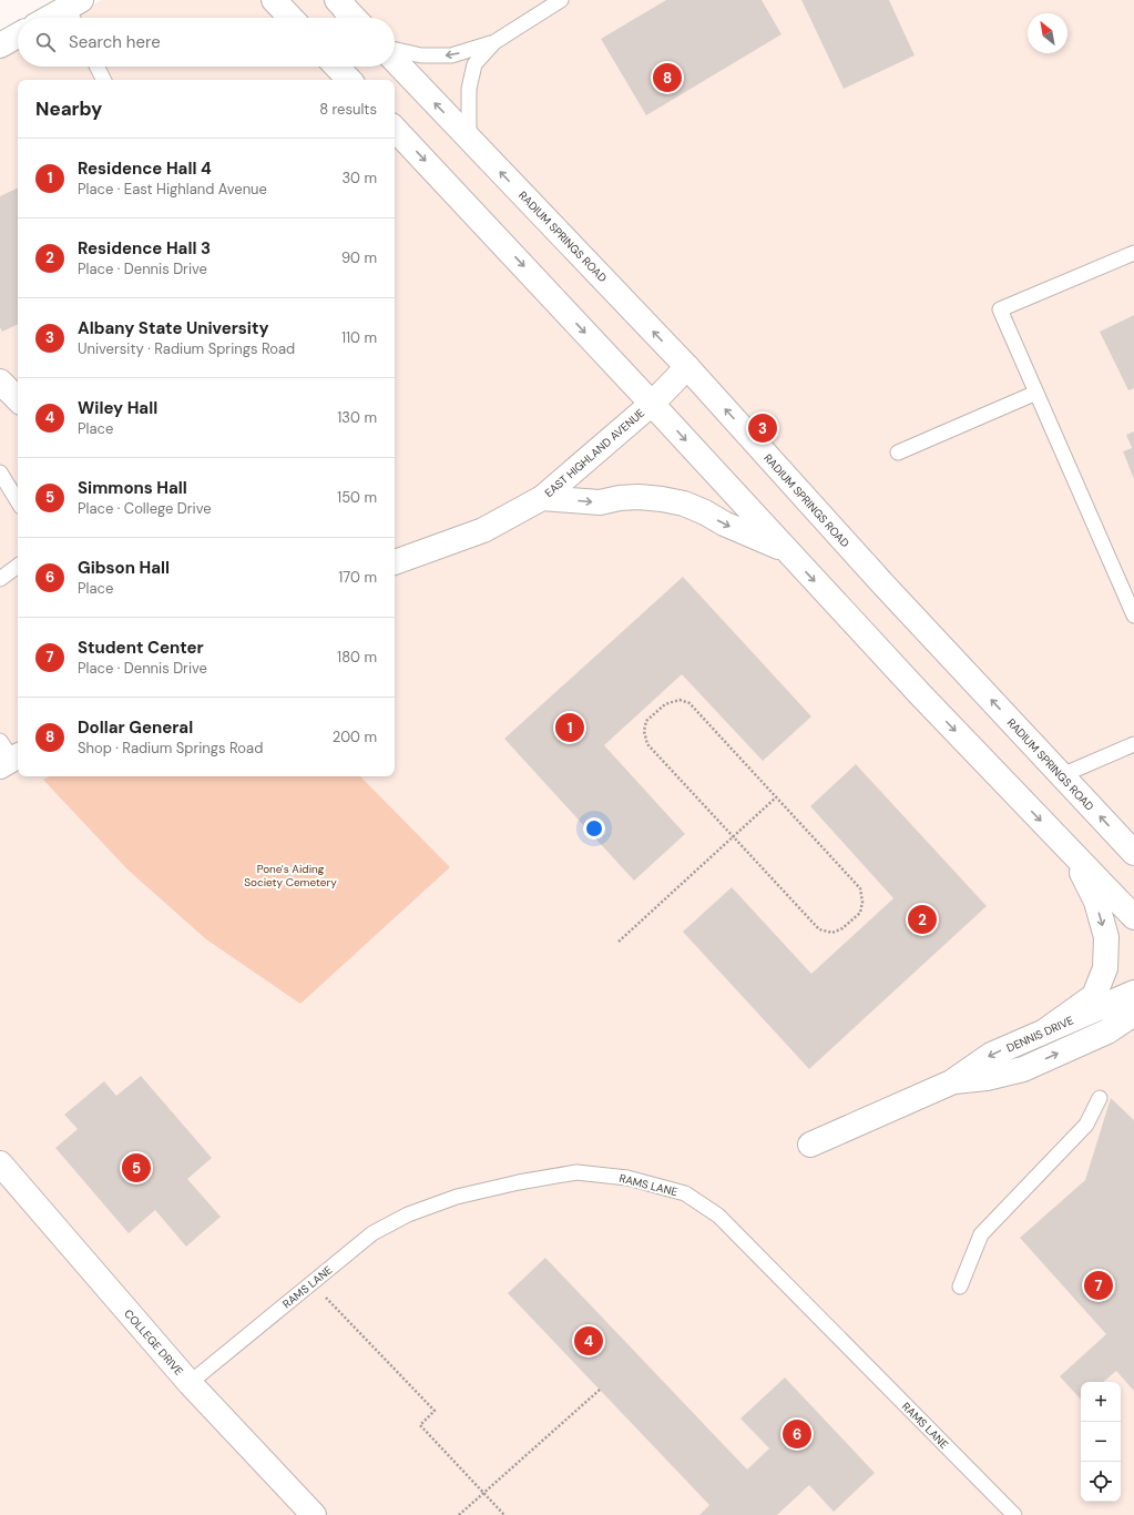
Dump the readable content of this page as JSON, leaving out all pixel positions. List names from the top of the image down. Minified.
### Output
{"streets":{"main road":["RADIUM SPRINGS ROAD","EAST HIGHLAND AVENUE","DENNIS DRIVE","COLLEGE DRIVE"],"lane":["RAMS LANE"]},"crossings":[["RADIUM SPRINGS ROAD","EAST HIGHLAND AVENUE"],["RAMS LANE","COLLEGE DRIVE"]],"parks":["Pone's Aiding Society Cemetery"],"north":"top left","page":{"search":"Search here","pins":["8","3","1","2","5","7","4","6"],"heading":["Nearby","8 results"],"list":[{"mark":"1","name":"Residence Hall 4","note":"Place · East Highland Avenue","value":"30 m"},{"mark":"2","name":"Residence Hall 3","note":"Place · Dennis Drive","value":"90 m"},{"mark":"3","name":"Albany State University","note":"University · Radium Springs Road","value":"110 m"},{"mark":"4","name":"Wiley Hall","note":"Place","value":"130 m"},{"mark":"5","name":"Simmons Hall","note":"Place · College Drive","value":"150 m"},{"mark":"6","name":"Gibson Hall","note":"Place","value":"170 m"},{"mark":"7","name":"Student Center","note":"Place · Dennis Drive","value":"180 m"},{"mark":"8","name":"Dollar General","note":"Shop · Radium Springs Road","value":"200 m"}],"map_buttons":["+","−"]}}
